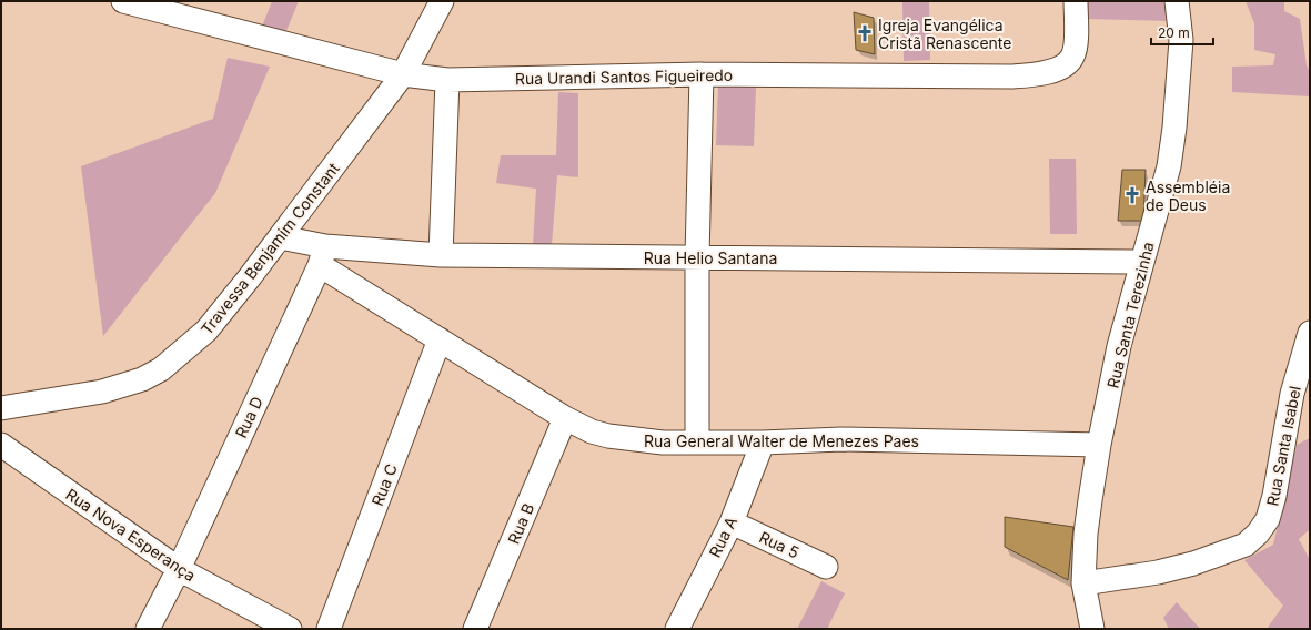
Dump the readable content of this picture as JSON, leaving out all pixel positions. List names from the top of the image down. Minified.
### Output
{"streets":{"street":["Rua Urandi Santos Figueiredo","Travessa Benjamim Constant","Rua Helio Santana","Rua Santa Terezinha","Rua D","Rua General Walter de Menezes Paes","Rua Santa Isabel","Rua C","Rua B","Rua Nova Esperança","Rua A","Rua 5"]},"crossings":[["Rua Urandi Santos Figueiredo","Travessa Benjamim Constant"],["Travessa Benjamim Constant","Rua Helio Santana"],["Rua Helio Santana","Rua Santa Terezinha"],["Rua Helio Santana","Rua D"],["Rua Helio Santana","Rua General Walter de Menezes Paes"],["Rua Santa Terezinha","Rua General Walter de Menezes Paes"],["Rua Santa Terezinha","Rua Santa Isabel"],["Rua D","Rua General Walter de Menezes Paes"],["Rua D","Rua Nova Esperança"],["Rua General Walter de Menezes Paes","Rua C"],["Rua General Walter de Menezes Paes","Rua B"],["Rua General Walter de Menezes Paes","Rua A"],["Rua A","Rua 5"]],"places":{"church":["Igreja Evangélica Cristã Renascente","Assembléia de Deus"]},"scale_bar":"20 m"}
